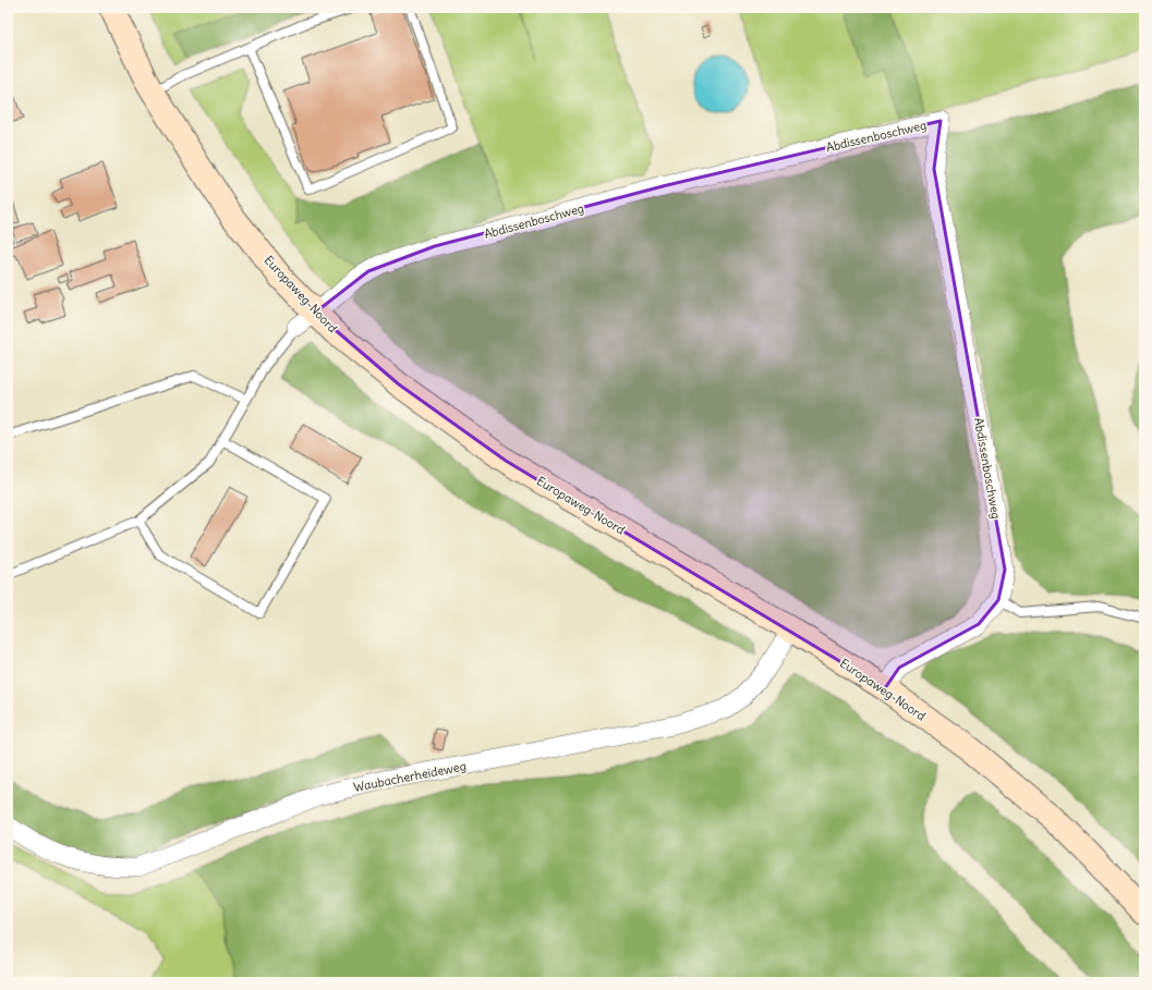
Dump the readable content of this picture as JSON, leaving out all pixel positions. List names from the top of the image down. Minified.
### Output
{"streets":{"street":["Abdissenboschweg","Europaweg-Noord","Waubacherheideweg"]},"crossings":[["Abdissenboschweg","Europaweg-Noord"],["Europaweg-Noord","Waubacherheideweg"]]}
